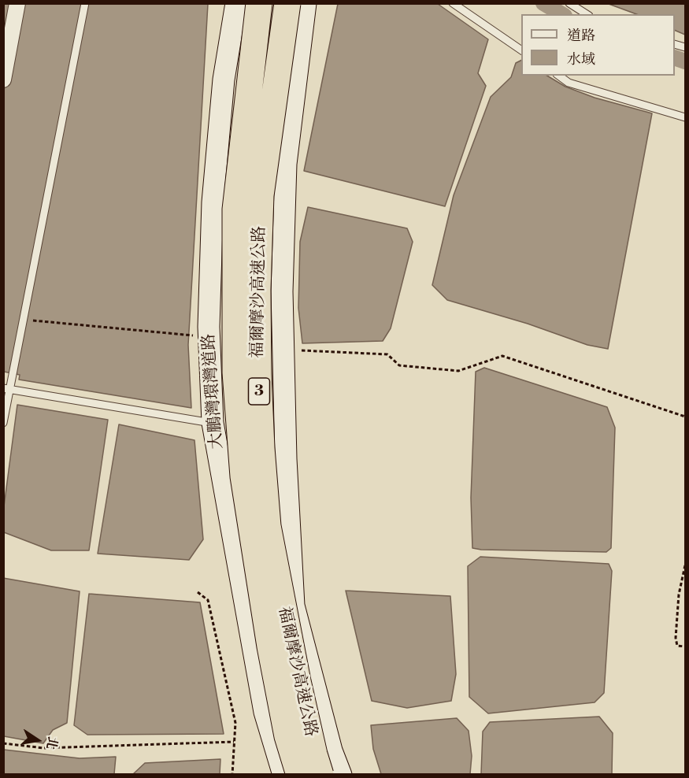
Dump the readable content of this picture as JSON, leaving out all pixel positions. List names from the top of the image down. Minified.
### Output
{"streets":{"highway":["福爾摩沙高速公路","3"],"street":["大鵬灣環灣道路"]},"legend":["道路","水域"],"north":"right"}
